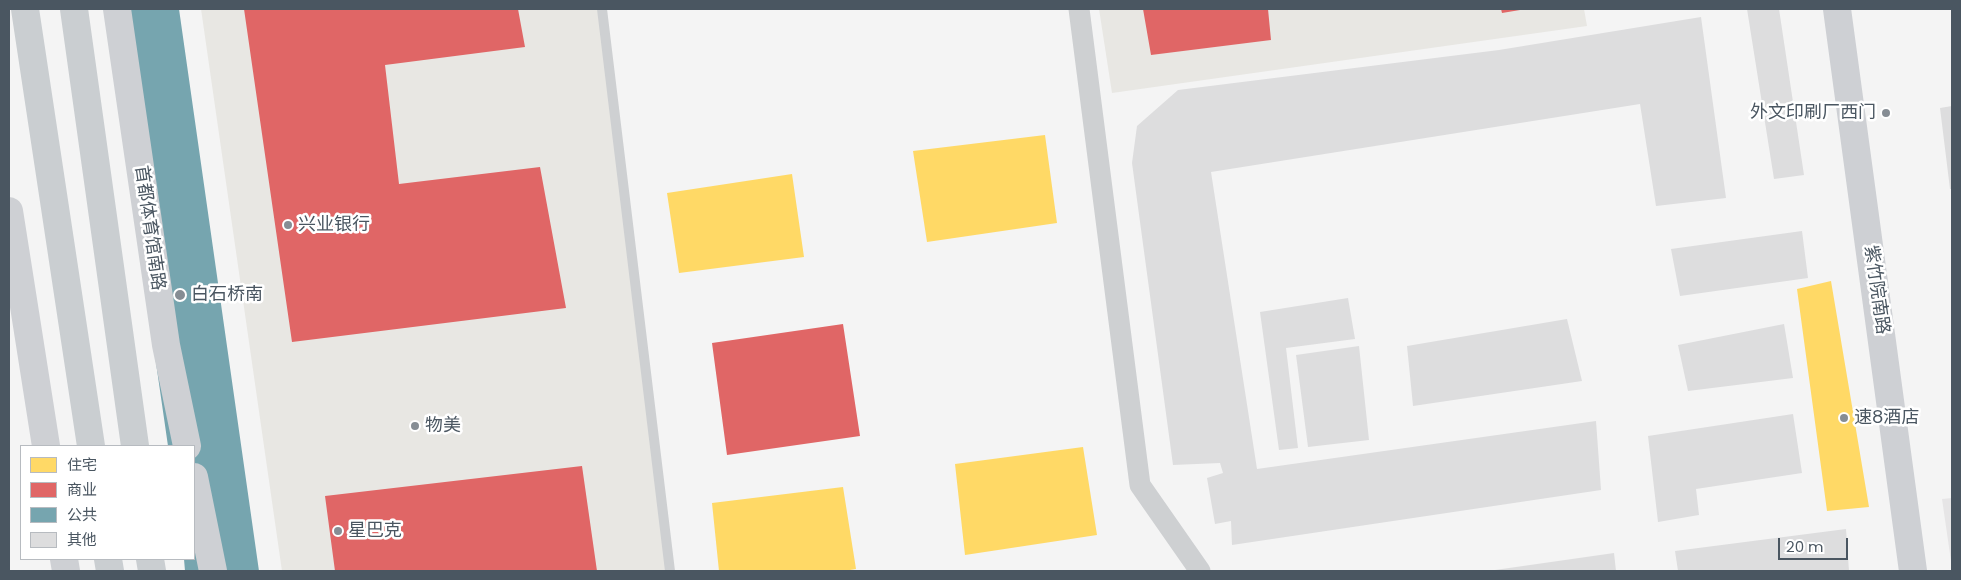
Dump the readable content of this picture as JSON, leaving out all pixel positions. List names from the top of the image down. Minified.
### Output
{"streets":{"street":["首都体育馆南路","紫竹院南路"]},"places":["外文印刷厂西门","兴业银行","白石桥南","速8酒店","物美","星巴克"],"legend":["住宅","商业","公共","其他"],"scale_bar":"20 m"}
